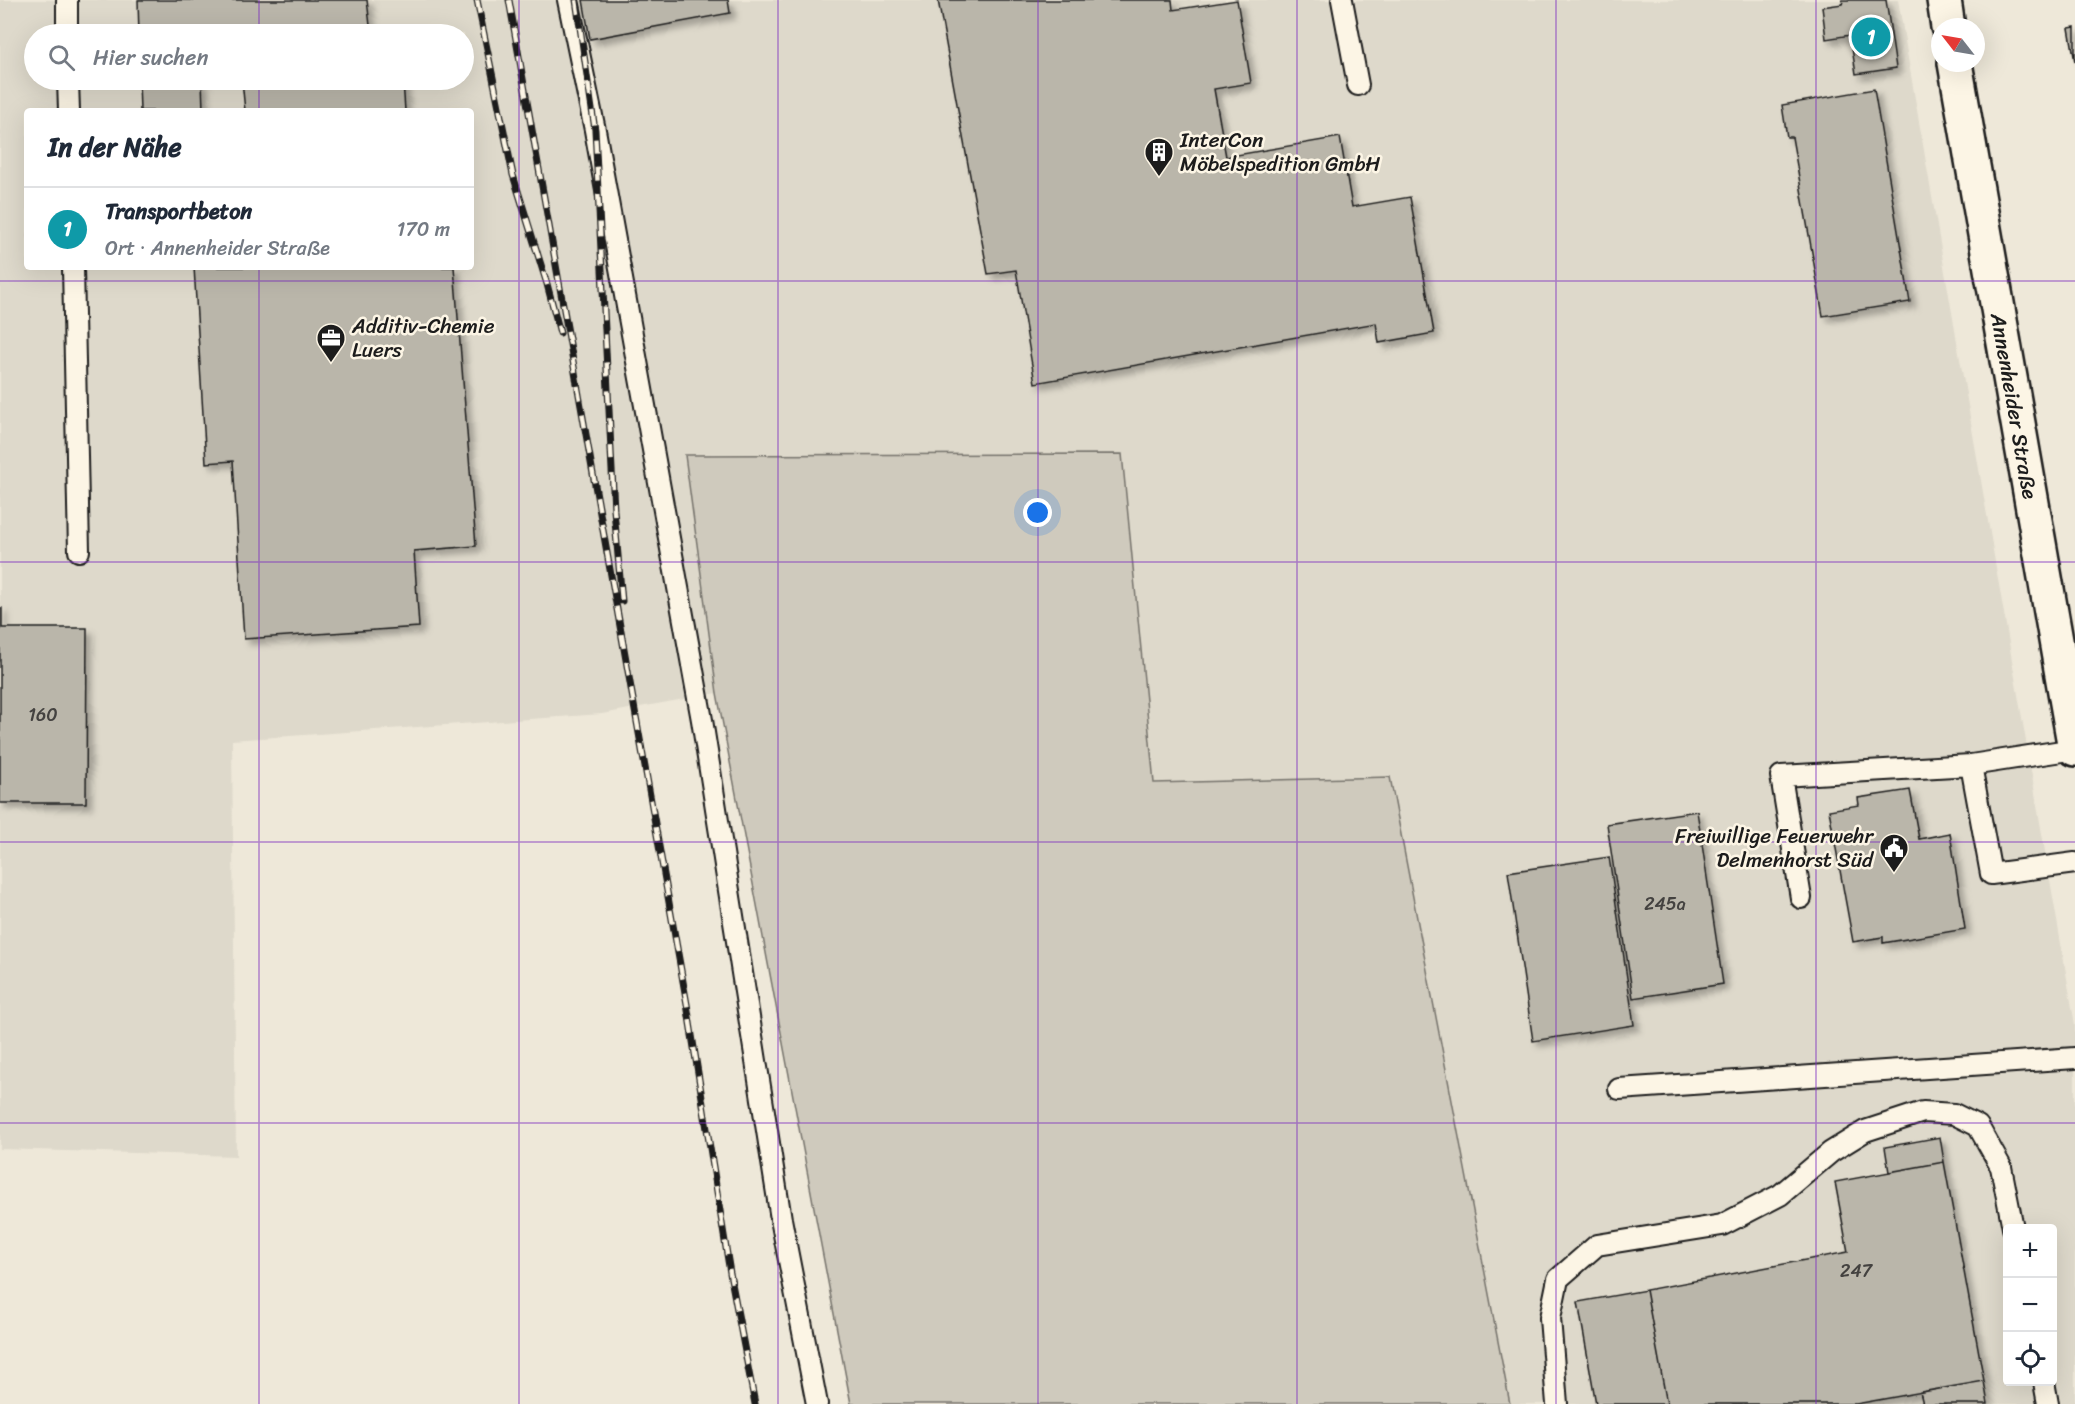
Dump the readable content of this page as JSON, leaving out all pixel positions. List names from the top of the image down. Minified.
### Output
{"streets":{"street":["Annenheider Straße"]},"places":{"building":["InterCon Möbelspedition GmbH"],"office":["Additiv-Chemie Luers"],"public building":["Freiwillige Feuerwehr Delmenhorst Süd"]},"house_numbers":["160","245a","247"],"north":"top left","page":{"pins":"1","search":"Hier suchen","heading":"In der Nähe","list":[{"mark":"1","name":"Transportbeton","note":"Ort · Annenheider Straße","value":"170 m"}],"map_buttons":["+","−"]}}
